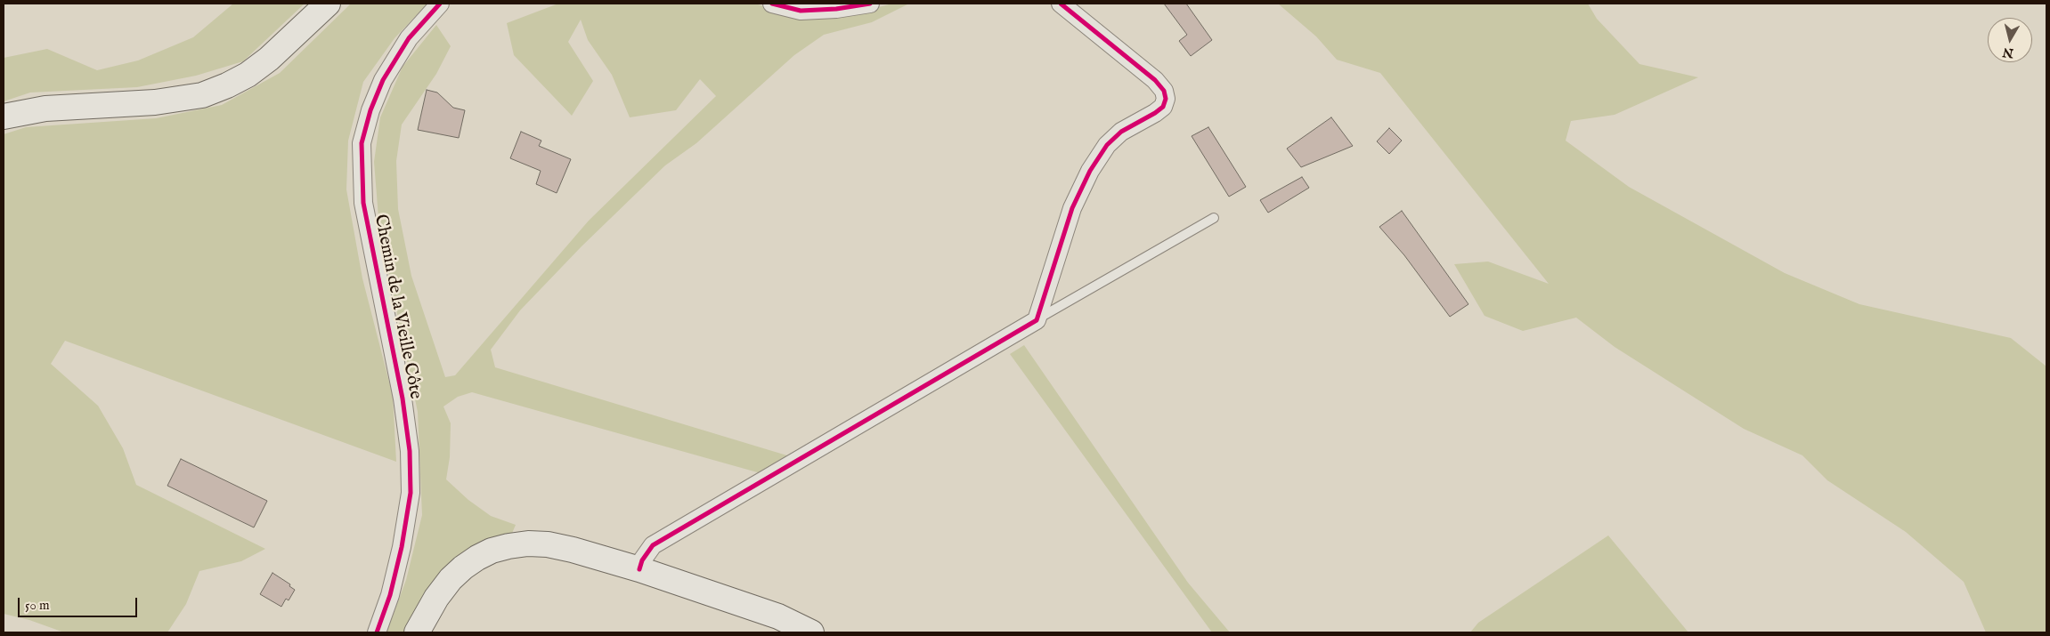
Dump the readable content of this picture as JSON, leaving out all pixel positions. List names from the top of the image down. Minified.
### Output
{"streets":{"street":["Chemin de la Vieille Côte"]},"scale_bar":"50 m","north":"bottom"}
